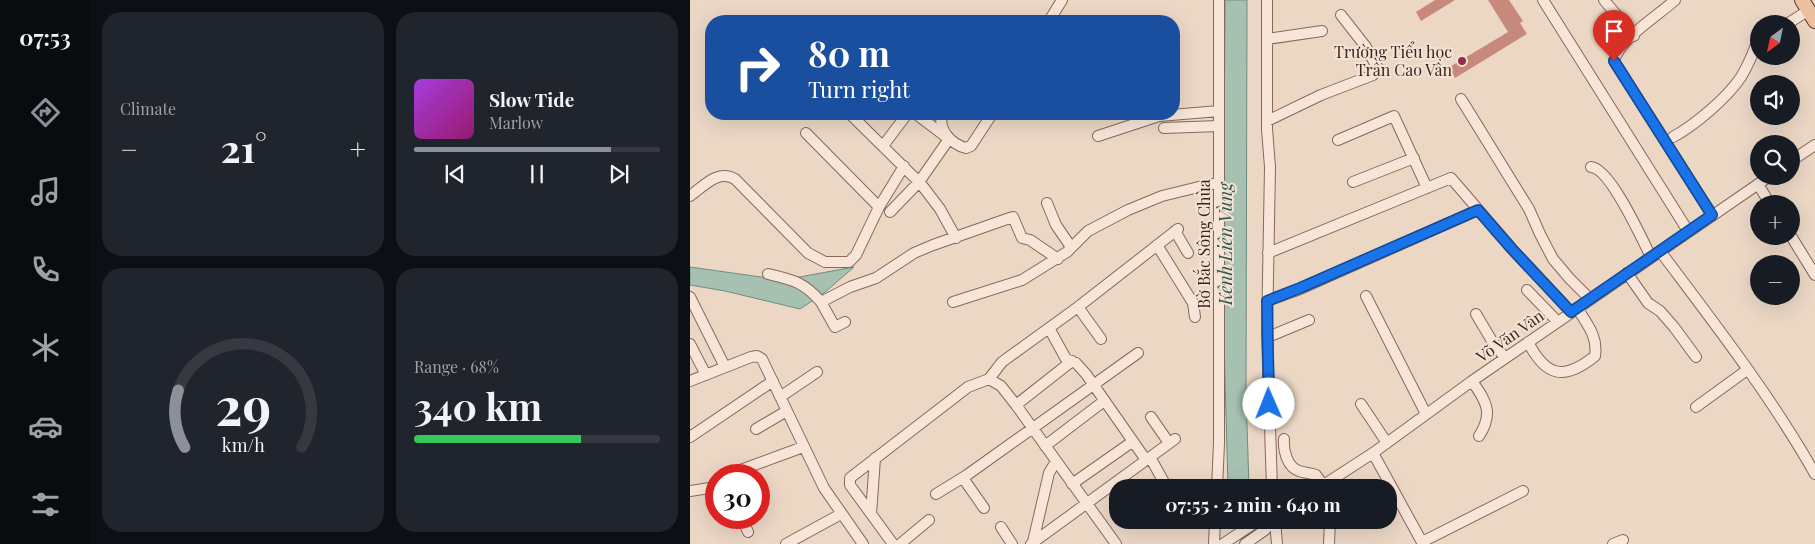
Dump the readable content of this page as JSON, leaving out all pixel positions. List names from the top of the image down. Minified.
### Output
{"streets":{"street":["Bờ Bắc Sông Chùa","Võ Văn Vân"]},"water":["Kênh Liên Vùng"],"places":["Trường Tiểu học Trần Cao Vân"],"north":"bottom left","page":{"tabs":"07:53","tile":["Climate",["Range · 68%","340 km"]],"map_buttons":["+","−"],"turn":["80 m","Turn right"],"song":["Slow Tide","Marlow"],"heat":["−","21°","+"],"limit":"30","trip":"07:55 · 2 min · 640 m","gauge":["29","km/h"]}}
